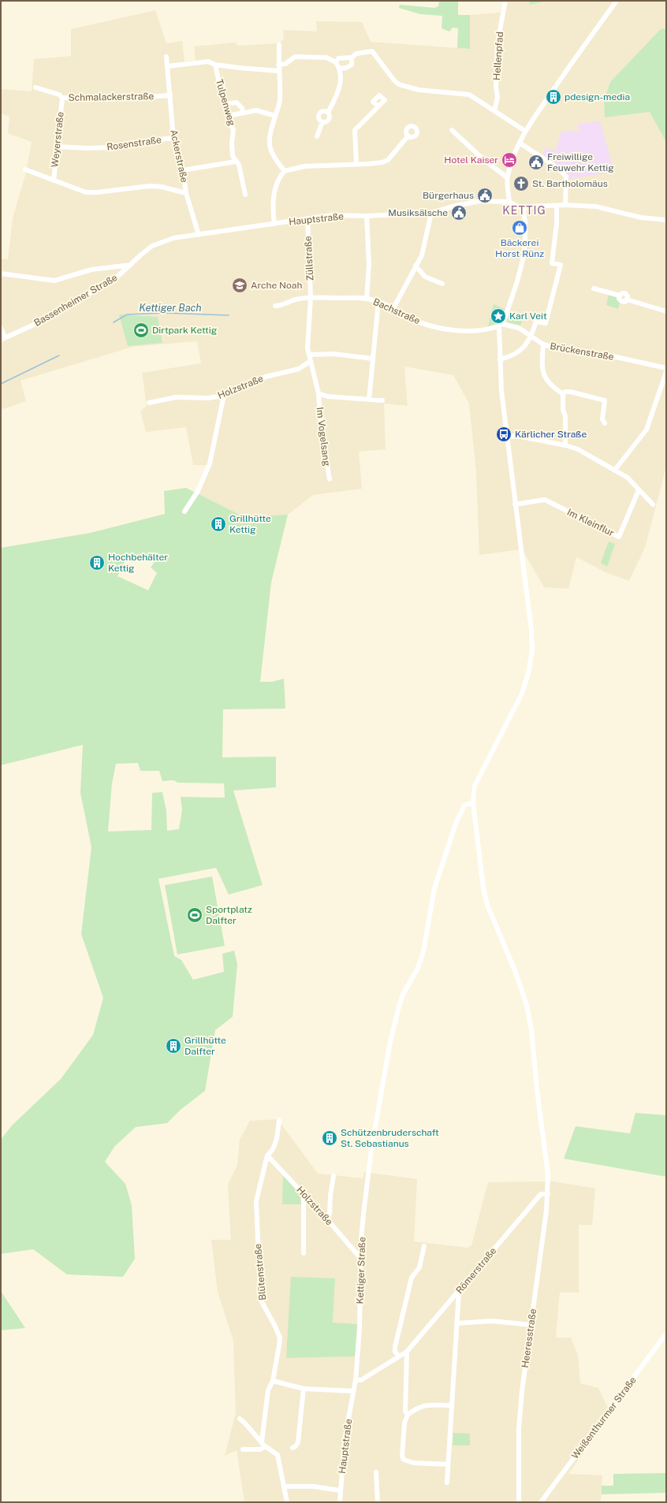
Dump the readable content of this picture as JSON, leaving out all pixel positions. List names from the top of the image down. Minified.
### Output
{"streets":{"street":["Hellenpfad","Schmalackerstraße","Tulpenweg","Weyerstraße","Rosenstraße","Ackerstraße","Hauptstraße","Züllstraße","Bassenheimer Straße","Bachstraße","Brückenstraße","Holzstraße","Im Vogelsang","Im Kleinflur","Kettiger Straße","Römerstraße","Blütenstraße","Heeresstraße","Weißenthurmer Straße"]},"crossings":[["Schmalackerstraße","Weyerstraße"],["Schmalackerstraße","Ackerstraße"],["Weyerstraße","Rosenstraße"],["Rosenstraße","Ackerstraße"],["Ackerstraße","Hauptstraße"],["Hauptstraße","Züllstraße"],["Hauptstraße","Bassenheimer Straße"],["Hauptstraße","Kettiger Straße"],["Züllstraße","Bachstraße"],["Bachstraße","Brückenstraße"],["Holzstraße","Kettiger Straße"],["Holzstraße","Blütenstraße"],["Im Kleinflur","Heeresstraße"],["Kettiger Straße","Römerstraße"],["Kettiger Straße","Heeresstraße"],["Römerstraße","Heeresstraße"]],"districts":["KETTIG"],"water":["Kettiger Bach"],"places":{"building":["pdesign-media","Grillhütte Kettig","Hochbehälter Kettig","Grillhütte Dalfter","Schützenbruderschaft St. Sebastianus"],"hotel":["Hotel Kaiser"],"public building":["Freiwillige Feuwehr Kettig","Bürgerhaus","Musiksälsche"],"church":["St. Bartholomäus"],"shop":["Bäckerei Horst Rünz"],"school or university":["Arche Noah"],"place":["Karl Veit"],"sports":["Dirtpark Kettig","Sportplatz Dalfter"],"bus stop":["Kärlicher Straße"]}}
